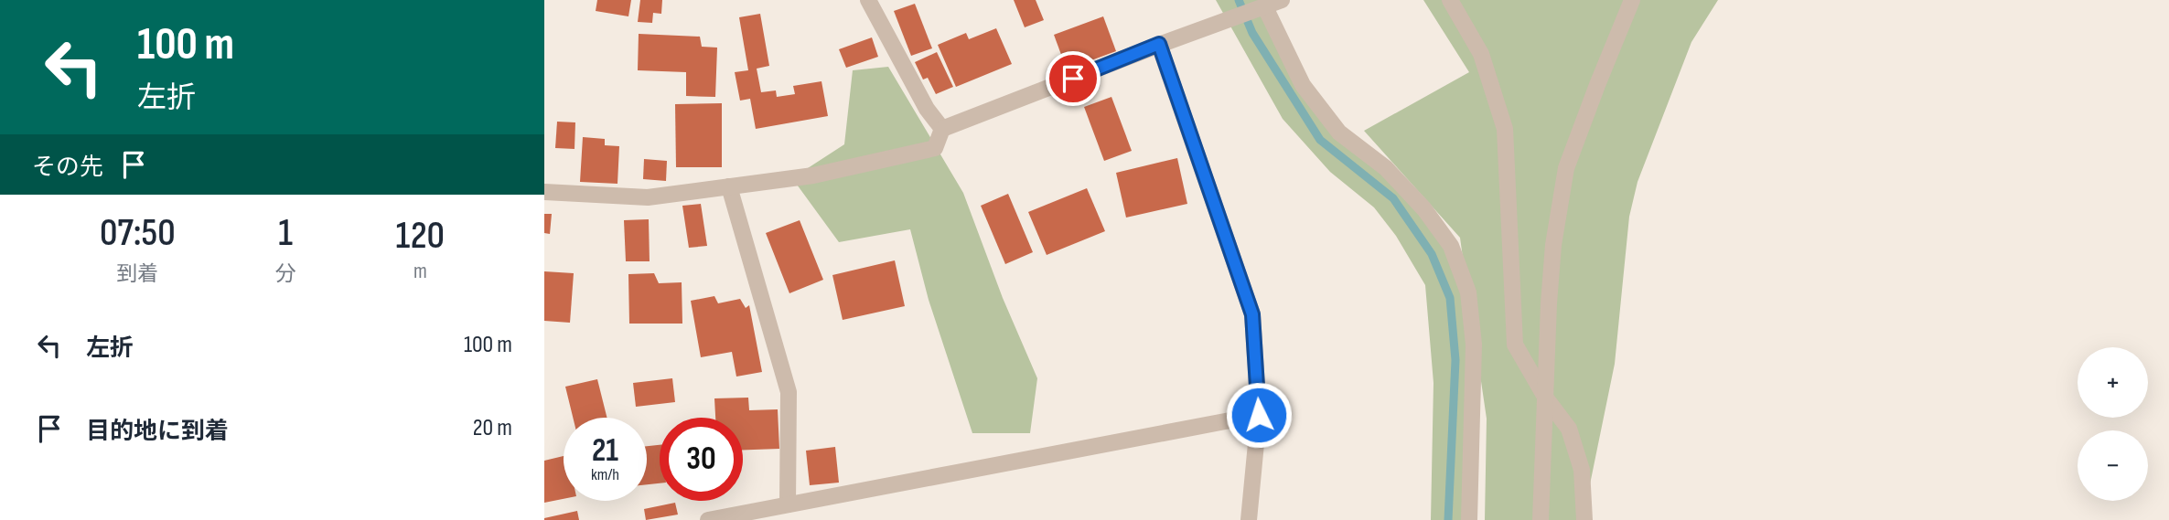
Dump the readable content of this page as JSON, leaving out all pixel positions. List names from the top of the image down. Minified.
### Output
{"page":{"turn":["100 m","左折"],"then":"その先","eta":["07:50","到着","1","分","120","m"],"list":[{"name":"左折","value":"100 m"},{"name":"目的地に到着","value":"20 m"}],"map_buttons":["+","−"],"speed":"21 km/h","limit":"30"}}
